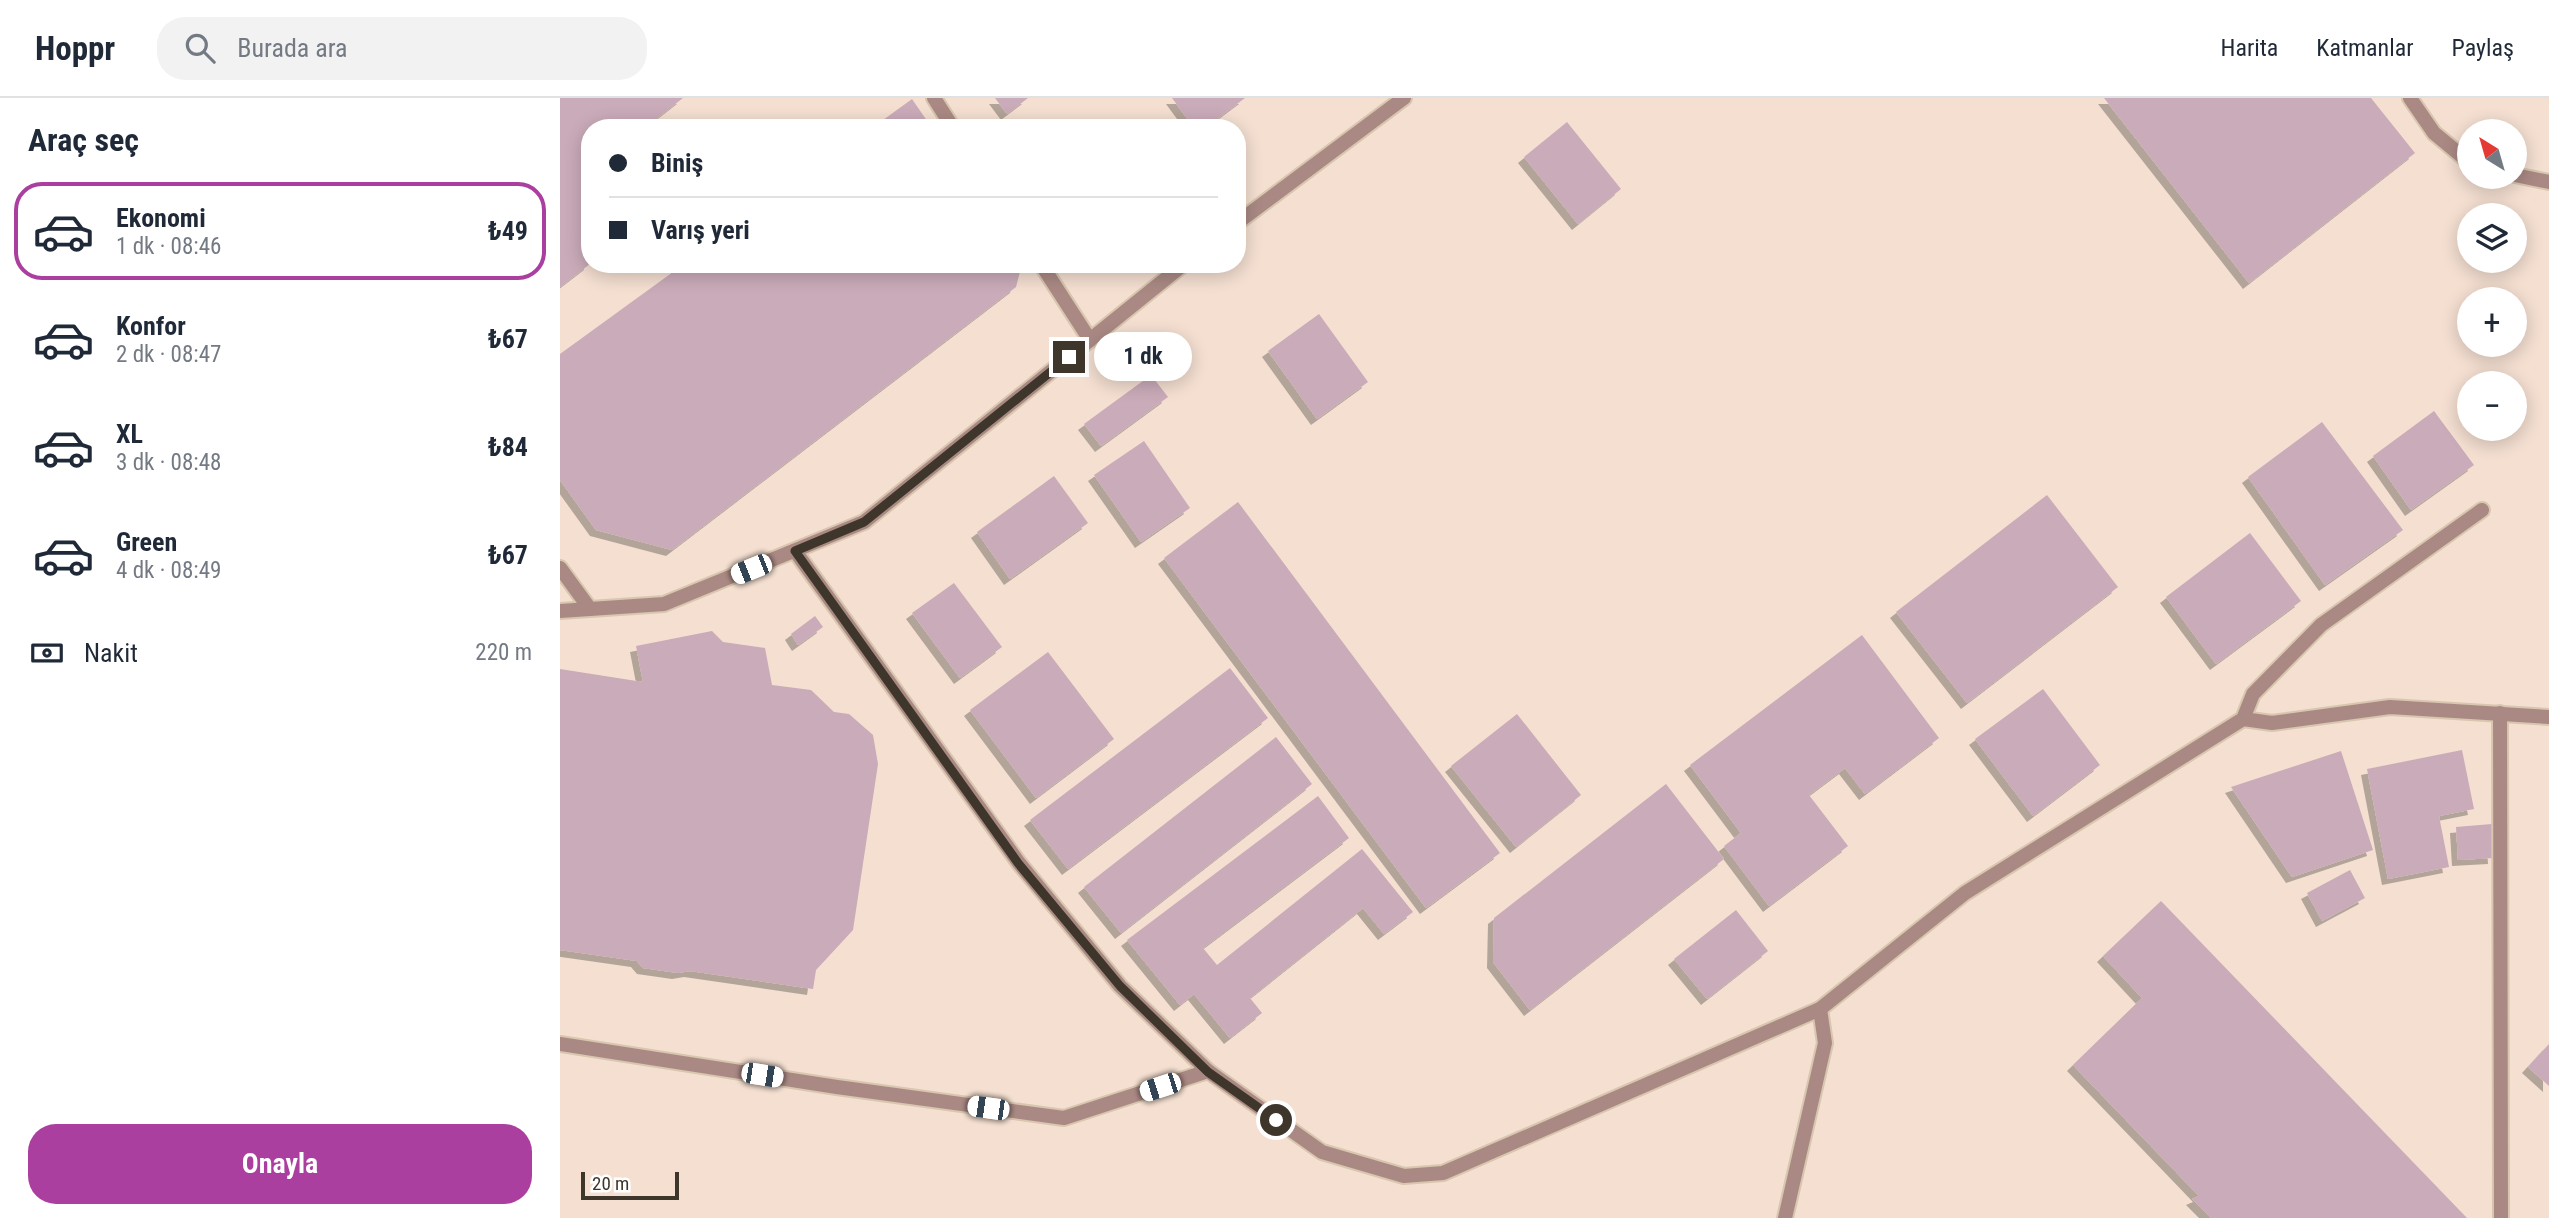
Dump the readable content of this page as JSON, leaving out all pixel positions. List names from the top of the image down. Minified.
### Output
{"scale_bar":"20 m","north":"top left","page":{"header":"Hoppr","search":"Burada ara","nav":["Harita","Katmanlar","Paylaş"],"heading":"Araç seç","map_buttons":["+","−"],"banner":["Biniş","Varış yeri"],"list":[{"name":"Ekonomi","note":"1 dk · 08:46","value":"₺49"},{"name":"Konfor","note":"2 dk · 08:47","value":"₺67"},{"name":"XL","note":"3 dk · 08:48","value":"₺84"},{"name":"Green","note":"4 dk · 08:49","value":"₺67"}],"bubble":"1 dk","pay":["Nakit","220 m"],"buttons":"Onayla","scale":"20 m"}}
